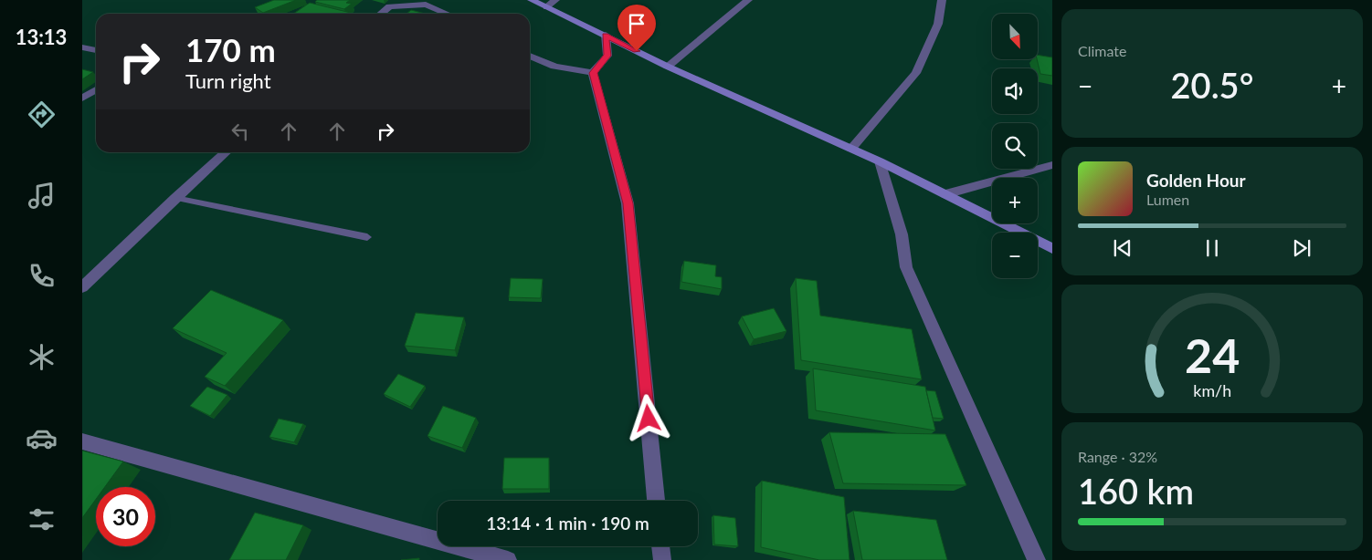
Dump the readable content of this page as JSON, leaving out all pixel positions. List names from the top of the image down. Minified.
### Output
{"north":"bottom right","page":{"tabs":"13:13","tile":["Climate",["Range · 32%","160 km"]],"map_buttons":["+","−"],"turn":["170 m","Turn right"],"heat":["−","20.5°","+"],"song":["Golden Hour","Lumen"],"limit":"30","trip":"13:14 · 1 min · 190 m","gauge":["24","km/h"]}}
